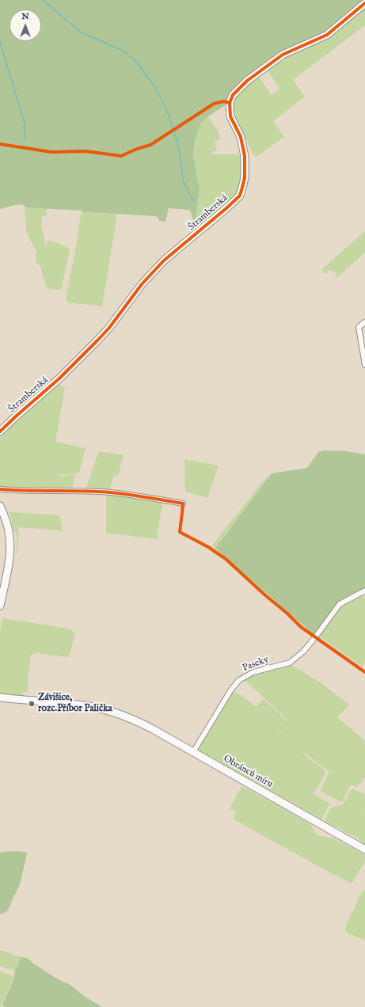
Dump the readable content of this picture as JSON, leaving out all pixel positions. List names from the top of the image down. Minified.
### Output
{"streets":{"street":["Štramberská","Paseky","Obránců míru"]},"crossings":[["Paseky","Obránců míru"]],"places":["Závišice, rozc.Příbor Palička"],"north":"top"}
